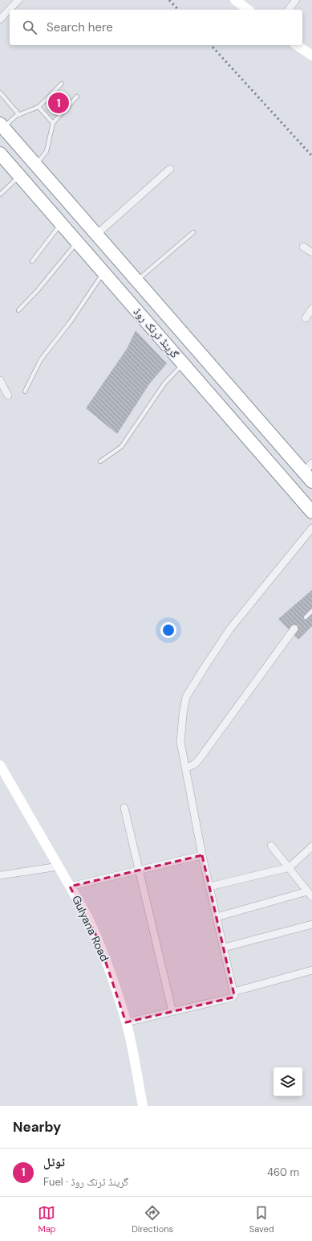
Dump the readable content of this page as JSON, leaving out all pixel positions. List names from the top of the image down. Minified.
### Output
{"streets":{"highway":["گرینڈ ٹرنک روڈ"],"main road":["Gulyana Road"]},"page":{"search":"Search here","pins":"1","heading":"Nearby","list":[{"mark":"1","name":"ٹوٹل","note":"Fuel · گرینڈ ٹرنک روڈ","value":"460 m"}],"nav":["Map","Directions","Saved"]}}
